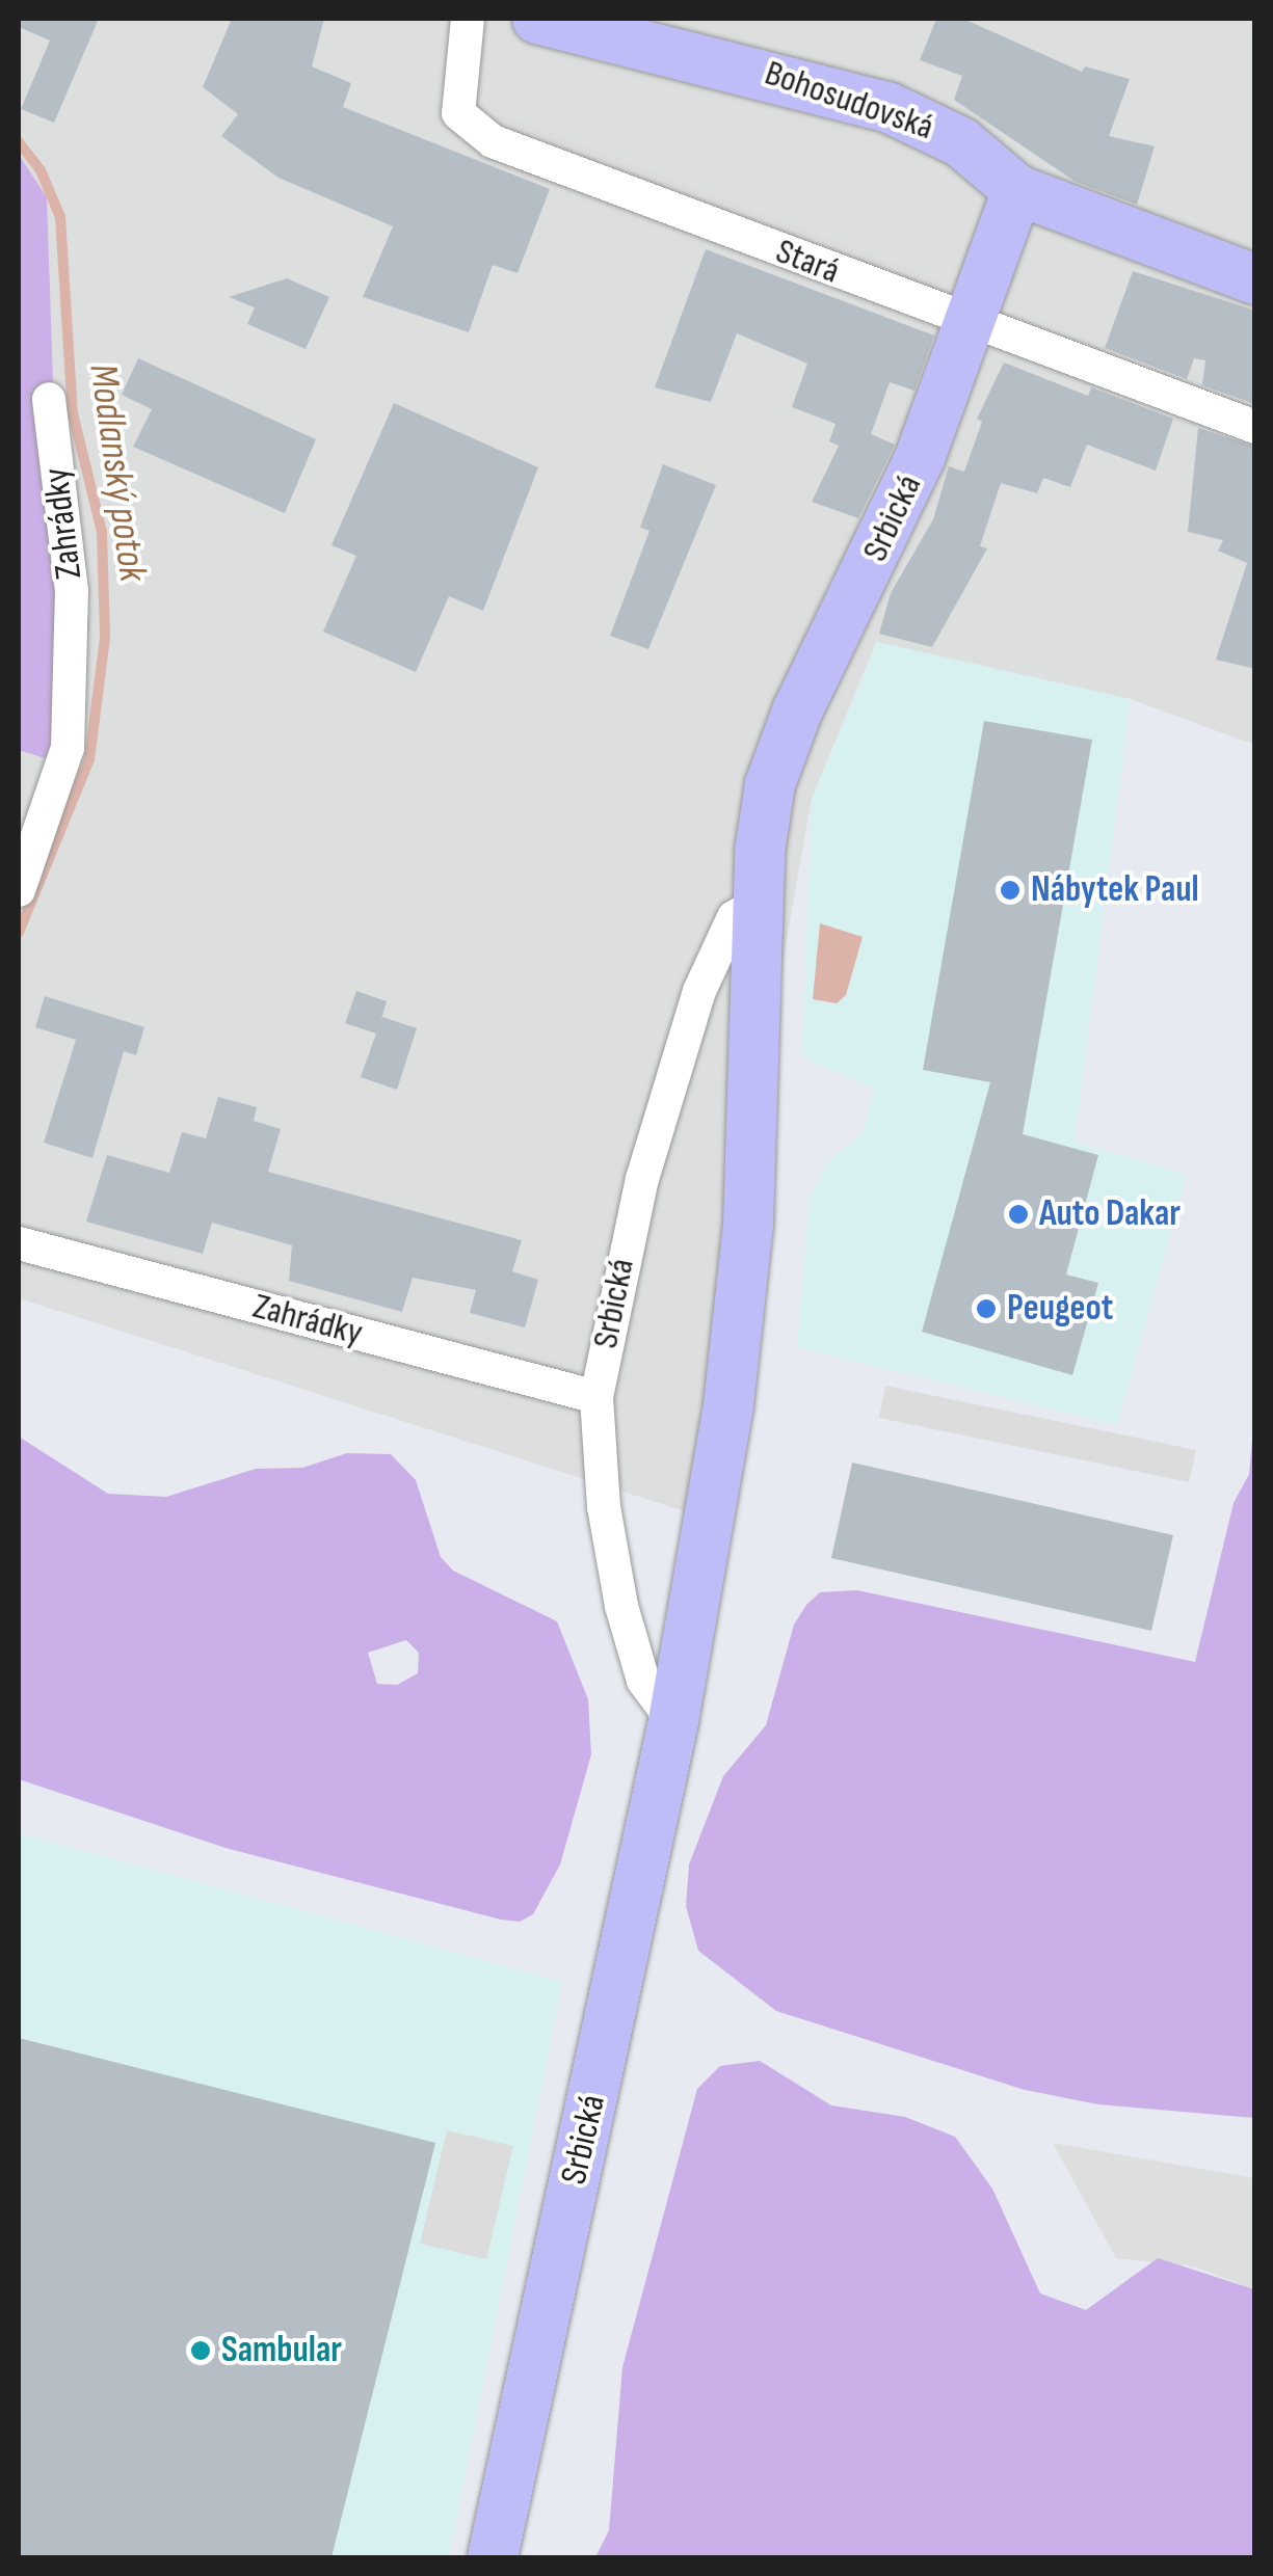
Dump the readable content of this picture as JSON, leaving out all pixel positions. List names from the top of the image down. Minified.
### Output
{"streets":{"street":["Bohosudovská","Stará","Srbická","Zahrádky"]},"crossings":[["Bohosudovská","Srbická"],["Stará","Srbická"],["Srbická","Zahrádky"]],"water":["Modlanský potok"],"places":["Nábytek Paul","Auto Dakar","Peugeot","Sambular"]}
